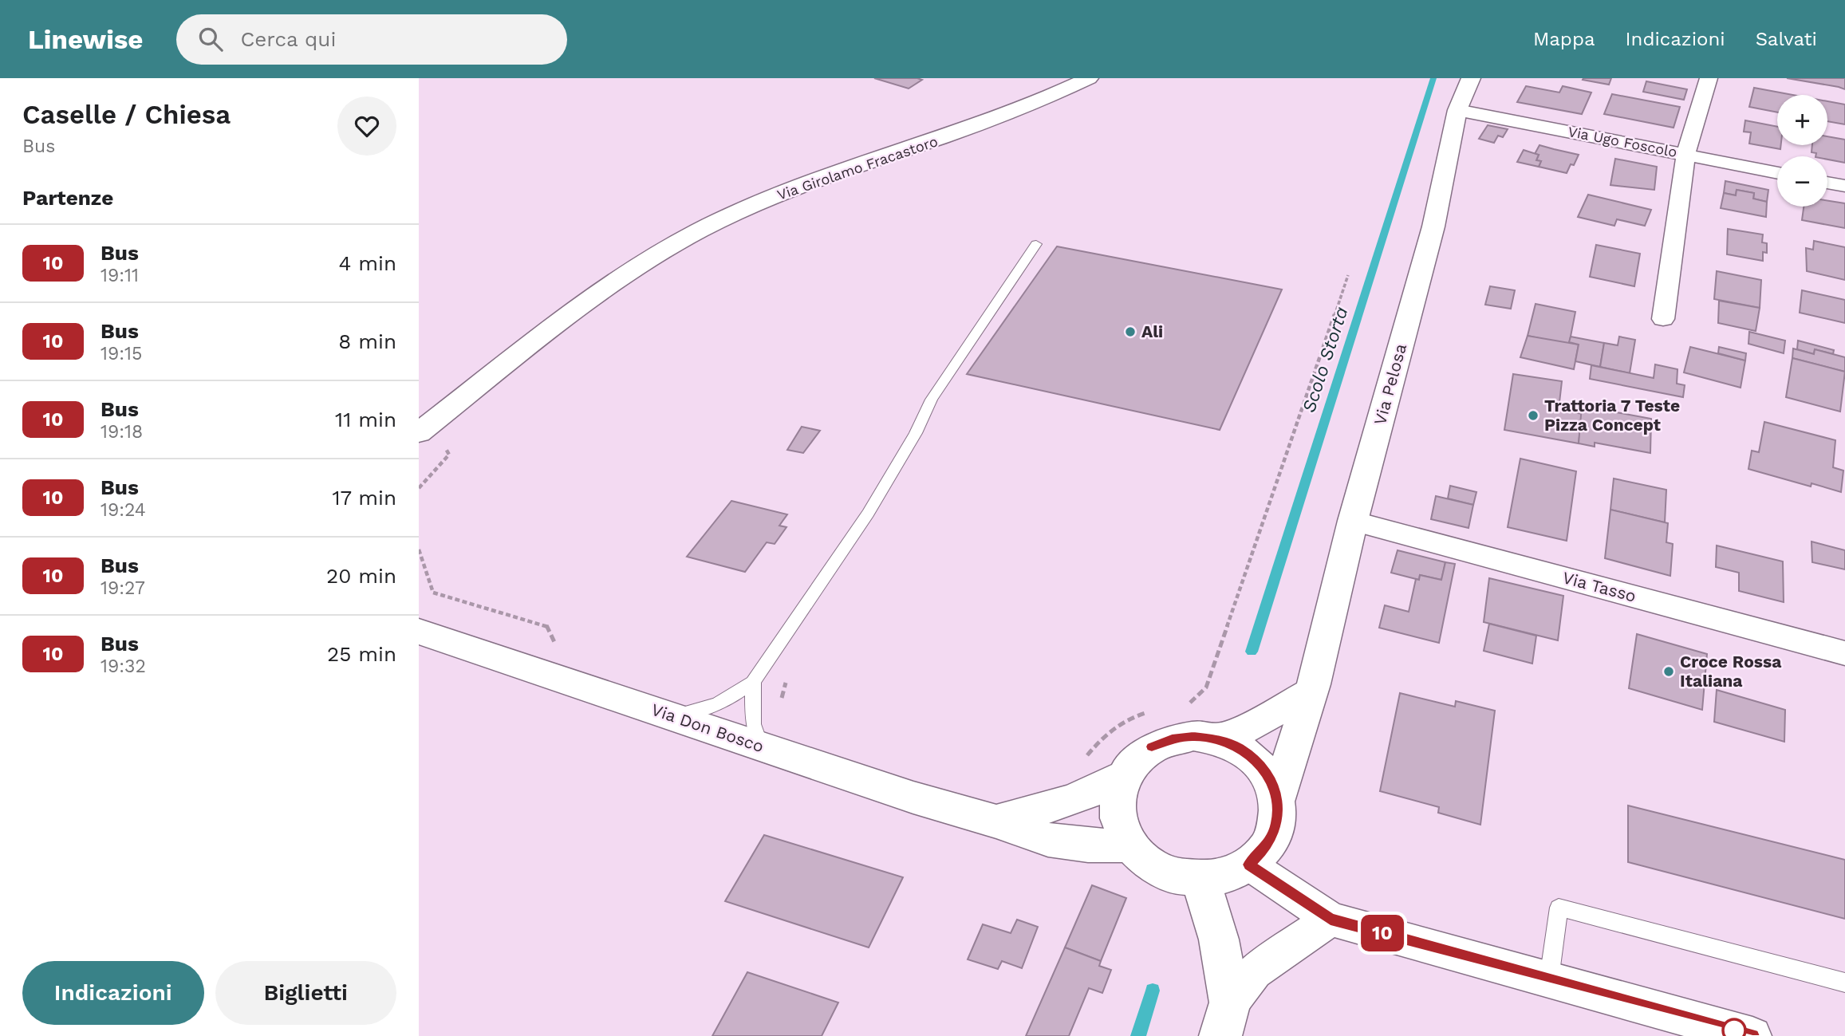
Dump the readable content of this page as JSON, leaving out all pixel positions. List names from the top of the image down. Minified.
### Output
{"streets":{"main road":["Via Girolamo Fracastoro","Via Pelosa","Via Don Bosco"],"street":["Via Ugo Foscolo","Via Tasso"]},"crossings":[["Via Ugo Foscolo","Via Pelosa"],["Via Pelosa","Via Tasso"],["Via Pelosa","Via Don Bosco"]],"water":["Scolo Storta"],"places":["Ali","Trattoria 7 Teste Pizza Concept","Croce Rossa Italiana"],"lines":["bus line 10"],"page":{"header":"Linewise","search":"Cerca qui","nav":["Mappa","Indicazioni","Salvati"],"heading":[["Caselle / Chiesa","Bus"],"Partenze"],"on_map":"10","map_buttons":["+","−"],"list":[{"mark":"10","name":"Bus","note":"19:11","value":"4 min"},{"mark":"10","name":"Bus","note":"19:15","value":"8 min"},{"mark":"10","name":"Bus","note":"19:18","value":"11 min"},{"mark":"10","name":"Bus","note":"19:24","value":"17 min"},{"mark":"10","name":"Bus","note":"19:27","value":"20 min"},{"mark":"10","name":"Bus","note":"19:32","value":"25 min"}],"buttons":["Indicazioni","Biglietti"]}}
